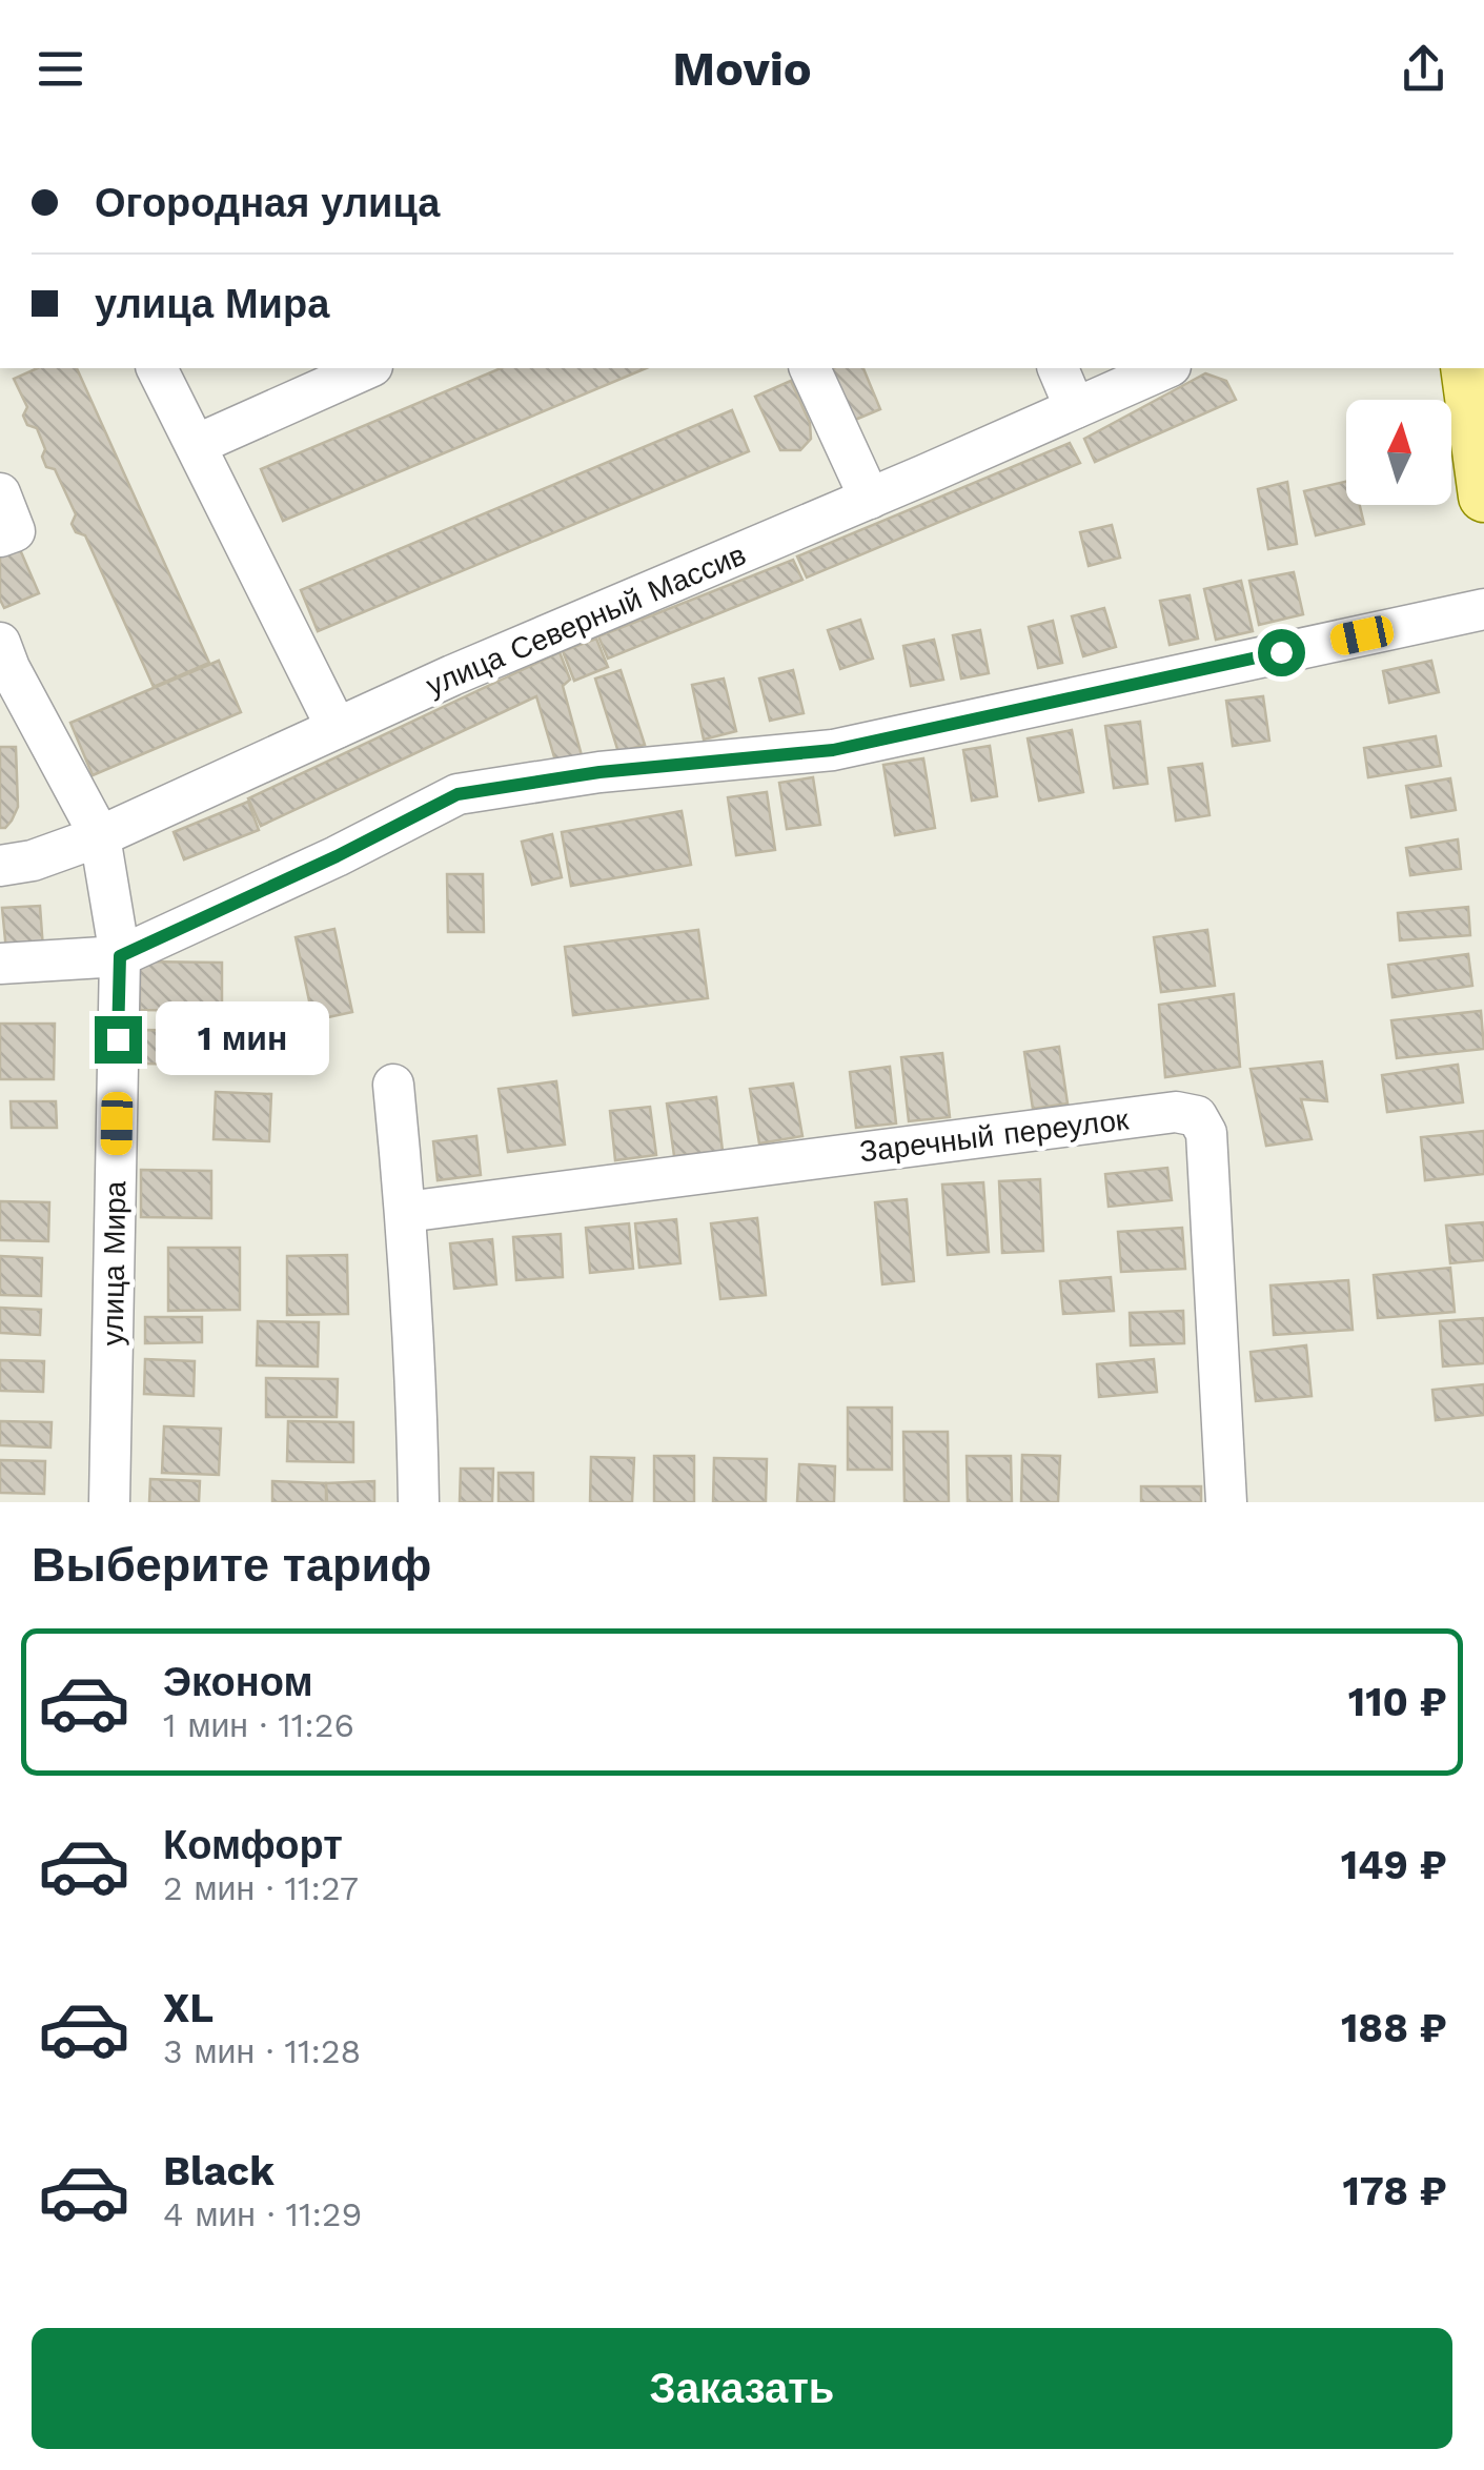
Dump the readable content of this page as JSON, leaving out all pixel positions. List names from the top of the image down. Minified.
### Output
{"streets":{"street":["улица Северный Массив","Заречный переулок","улица Мира"]},"crossings":[["улица Северный Массив","улица Мира"]],"north":"top","page":{"header":"Movio","banner":["Огородная улица","улица Мира"],"bubble":"1 мин","heading":"Выберите тариф","list":[{"name":"Эконом","note":"1 мин · 11:26","value":"110 ₽"},{"name":"Комфорт","note":"2 мин · 11:27","value":"149 ₽"},{"name":"XL","note":"3 мин · 11:28","value":"188 ₽"},{"name":"Black","note":"4 мин · 11:29","value":"178 ₽"}],"buttons":"Заказать"}}
